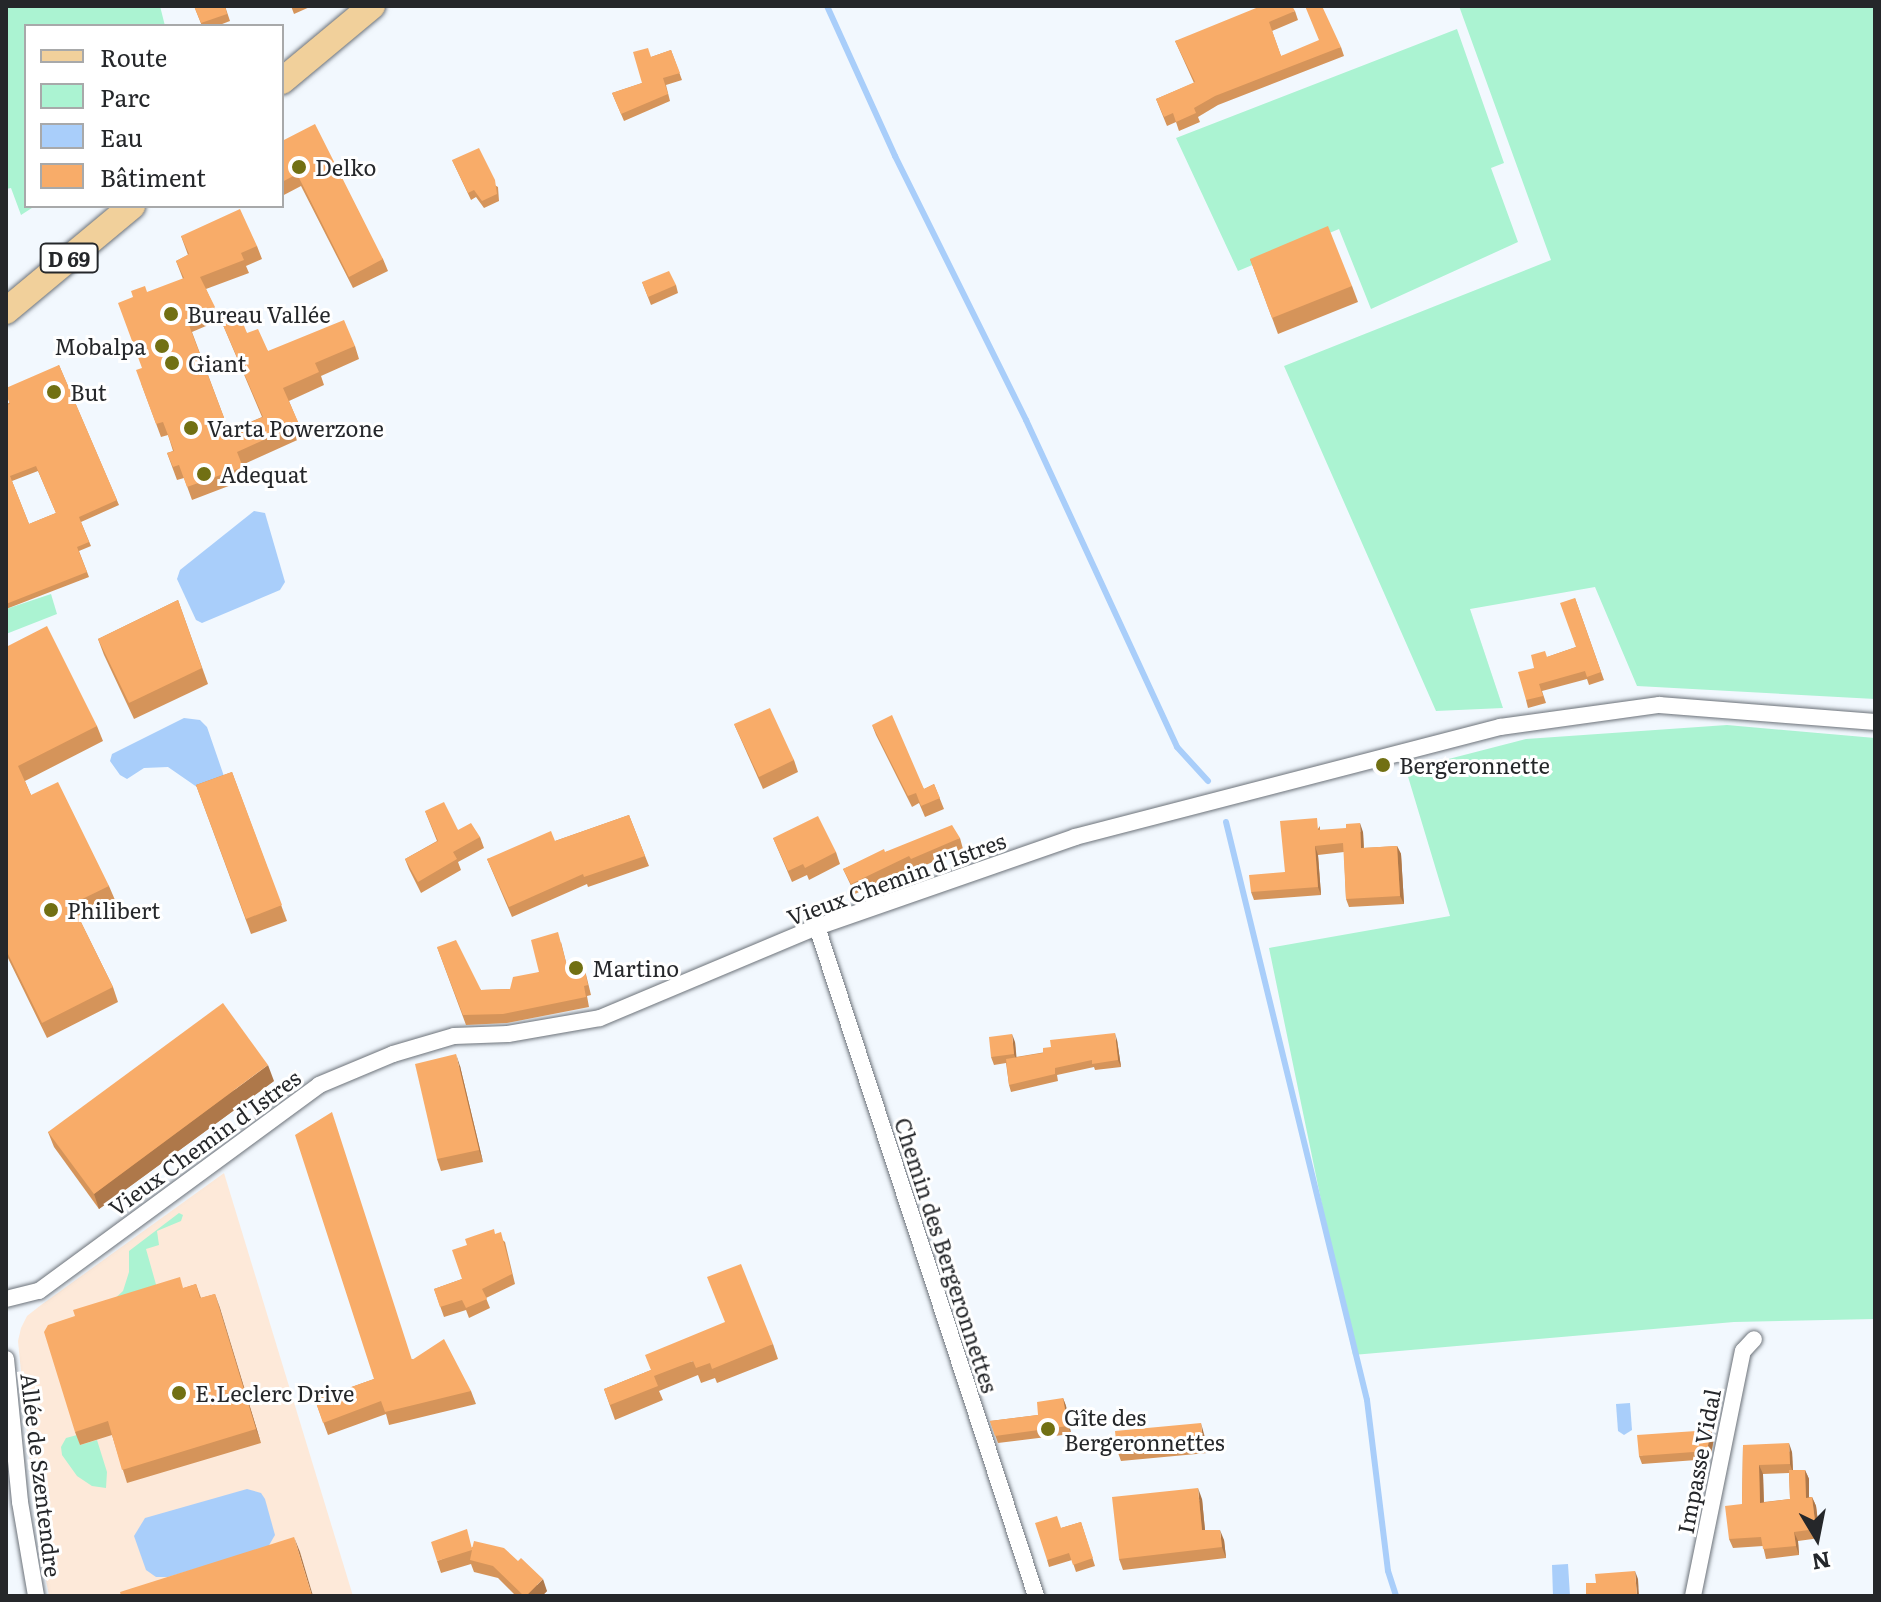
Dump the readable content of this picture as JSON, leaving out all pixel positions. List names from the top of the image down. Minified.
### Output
{"streets":{"main road":["D 69"],"street":["Vieux Chemin d'Istres","Chemin des Bergeronnettes","Impasse Vidal","Allée de Szentendre"]},"crossings":[["Vieux Chemin d'Istres","Chemin des Bergeronnettes"]],"places":["Delko","Bureau Vallée","Mobalpa","Giant","But","Varta Powerzone","Adequat","Bergeronnette","Philibert","Martino","E.Leclerc Drive","Gîte des Bergeronnettes"],"legend":["Route","Parc","Eau","Bâtiment"],"north":"bottom"}
